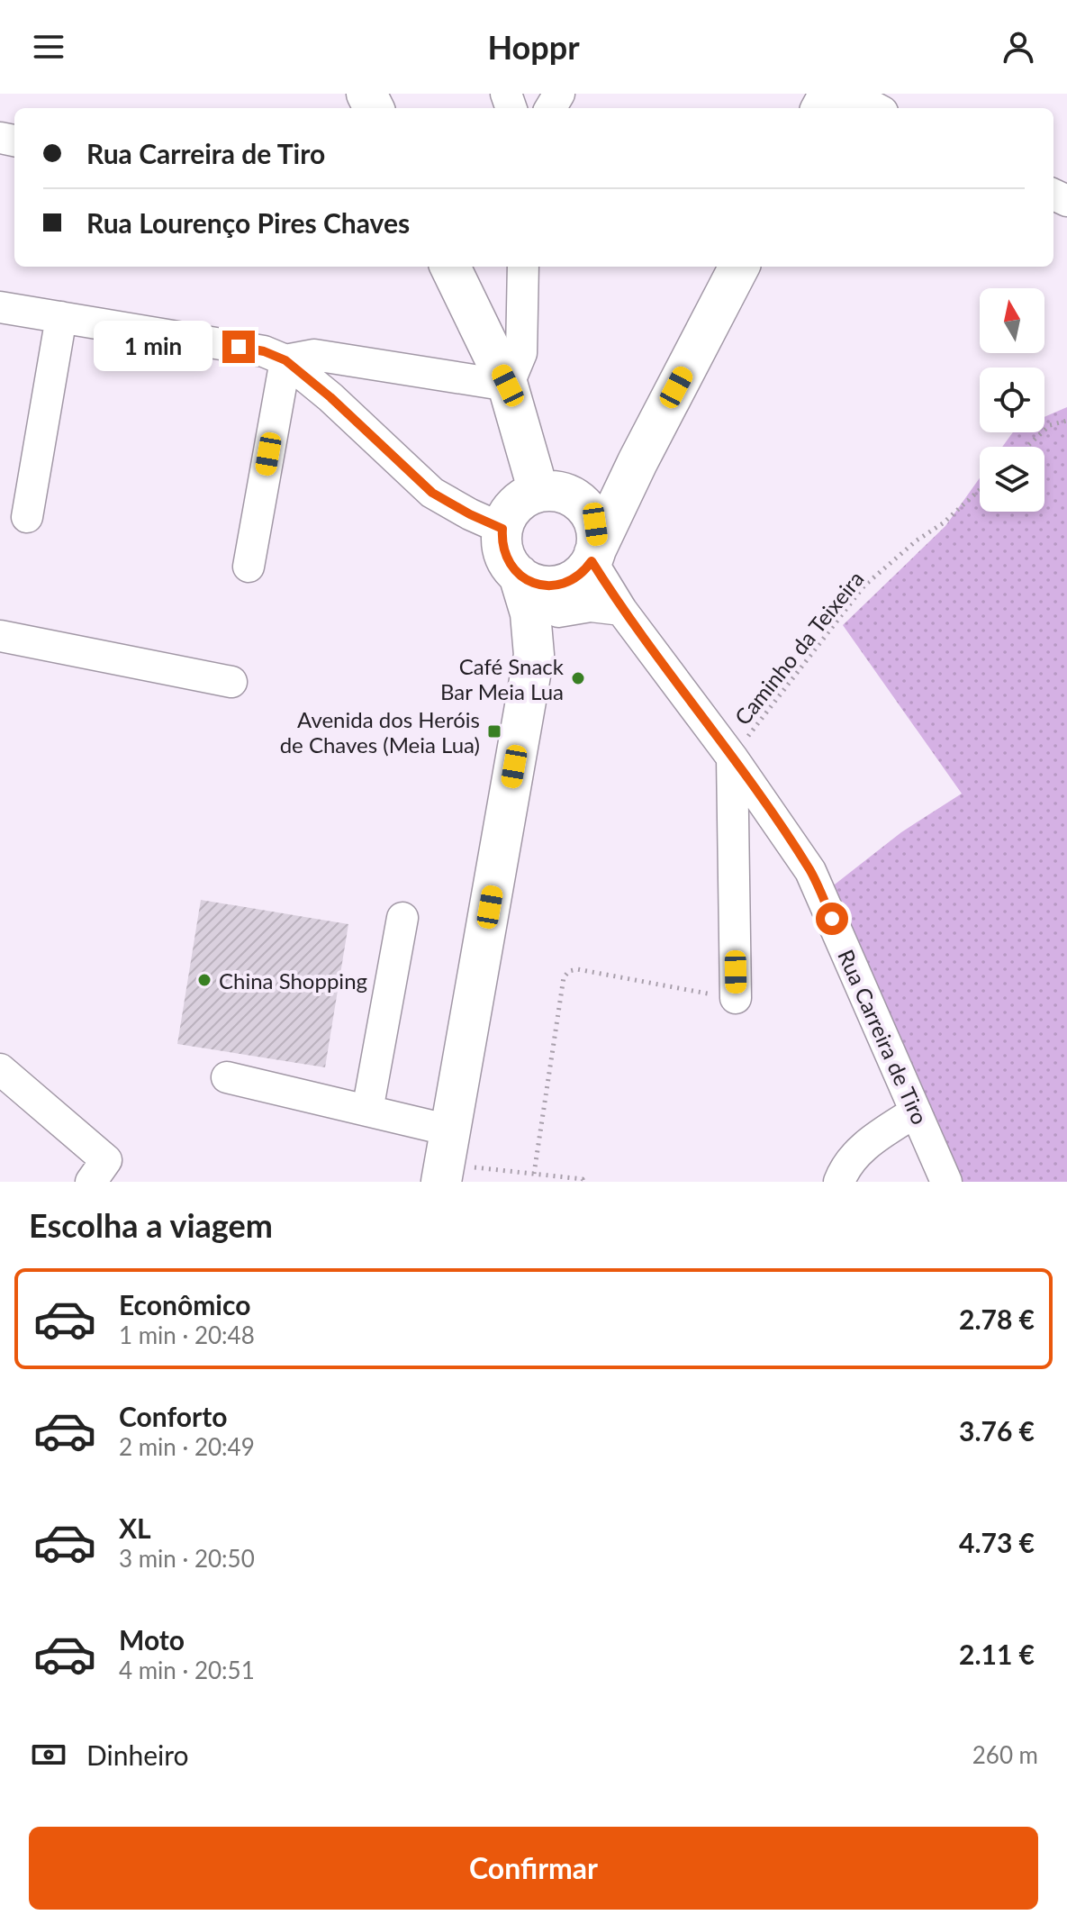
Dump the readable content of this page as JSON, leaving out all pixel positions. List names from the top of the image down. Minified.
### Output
{"streets":{"street":["Rua Carreira de Tiro"],"path":["Caminho da Teixeira"]},"crossings":[["Caminho da Teixeira","Rua Carreira de Tiro"]],"places":{"other":["Café Snack Bar Meia Lua","China Shopping"],"transit":["Avenida dos Heróis de Chaves (Meia Lua)"]},"north":"top","page":{"header":"Hoppr","banner":["Rua Carreira de Tiro","Rua Lourenço Pires Chaves"],"bubble":"1 min","heading":"Escolha a viagem","list":[{"name":"Econômico","note":"1 min · 20:48","value":"2.78 €"},{"name":"Conforto","note":"2 min · 20:49","value":"3.76 €"},{"name":"XL","note":"3 min · 20:50","value":"4.73 €"},{"name":"Moto","note":"4 min · 20:51","value":"2.11 €"}],"pay":["Dinheiro","260 m"],"buttons":"Confirmar"}}
